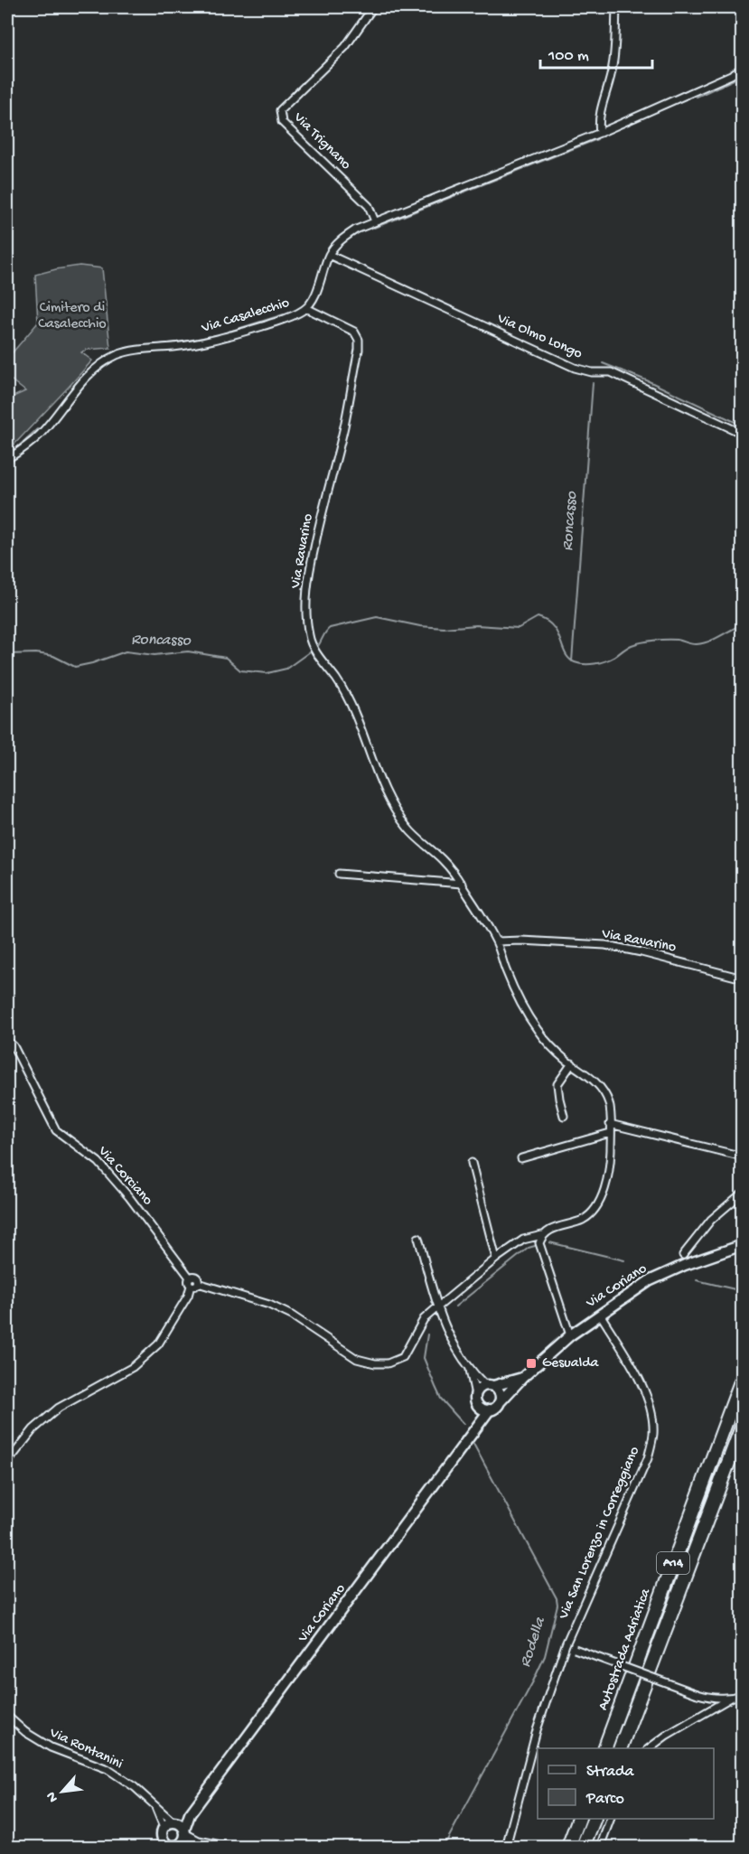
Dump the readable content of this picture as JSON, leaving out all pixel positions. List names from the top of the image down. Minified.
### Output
{"streets":{"highway":["A14","Autostrada Adriatica"],"main road":["Via Coriano"],"street":["Via Trignano","Via Casalecchio","Via Olmo Longo","Via Ravarino","Via Corciano","Via San Lorenzo in Correggiano","Via Rontanini"]},"crossings":[["Via Trignano","Via Casalecchio"],["Via Casalecchio","Via Olmo Longo"],["Via Casalecchio","Via Ravarino"],["Via Ravarino","Via Corciano"],["Via Coriano","Via San Lorenzo in Correggiano"],["Via Coriano","Via Rontanini"]],"water":["Roncasso","Rodella"],"parks":["Cimitero di Casalecchio"],"places":{"transit":["Gesualda"]},"legend":["Strada","Parco"],"scale_bar":"100 m","north":"bottom left"}
